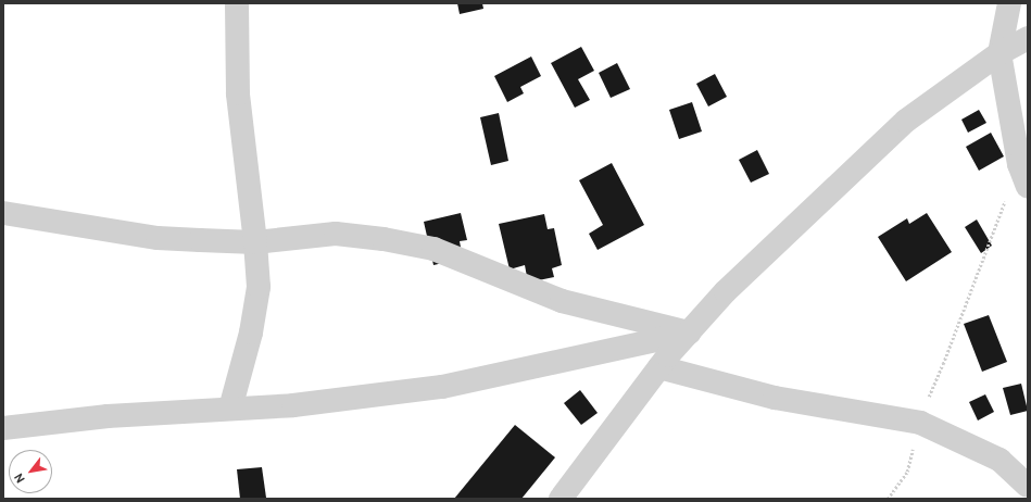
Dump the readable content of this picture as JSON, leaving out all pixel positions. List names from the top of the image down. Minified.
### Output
{"north":"bottom left"}
